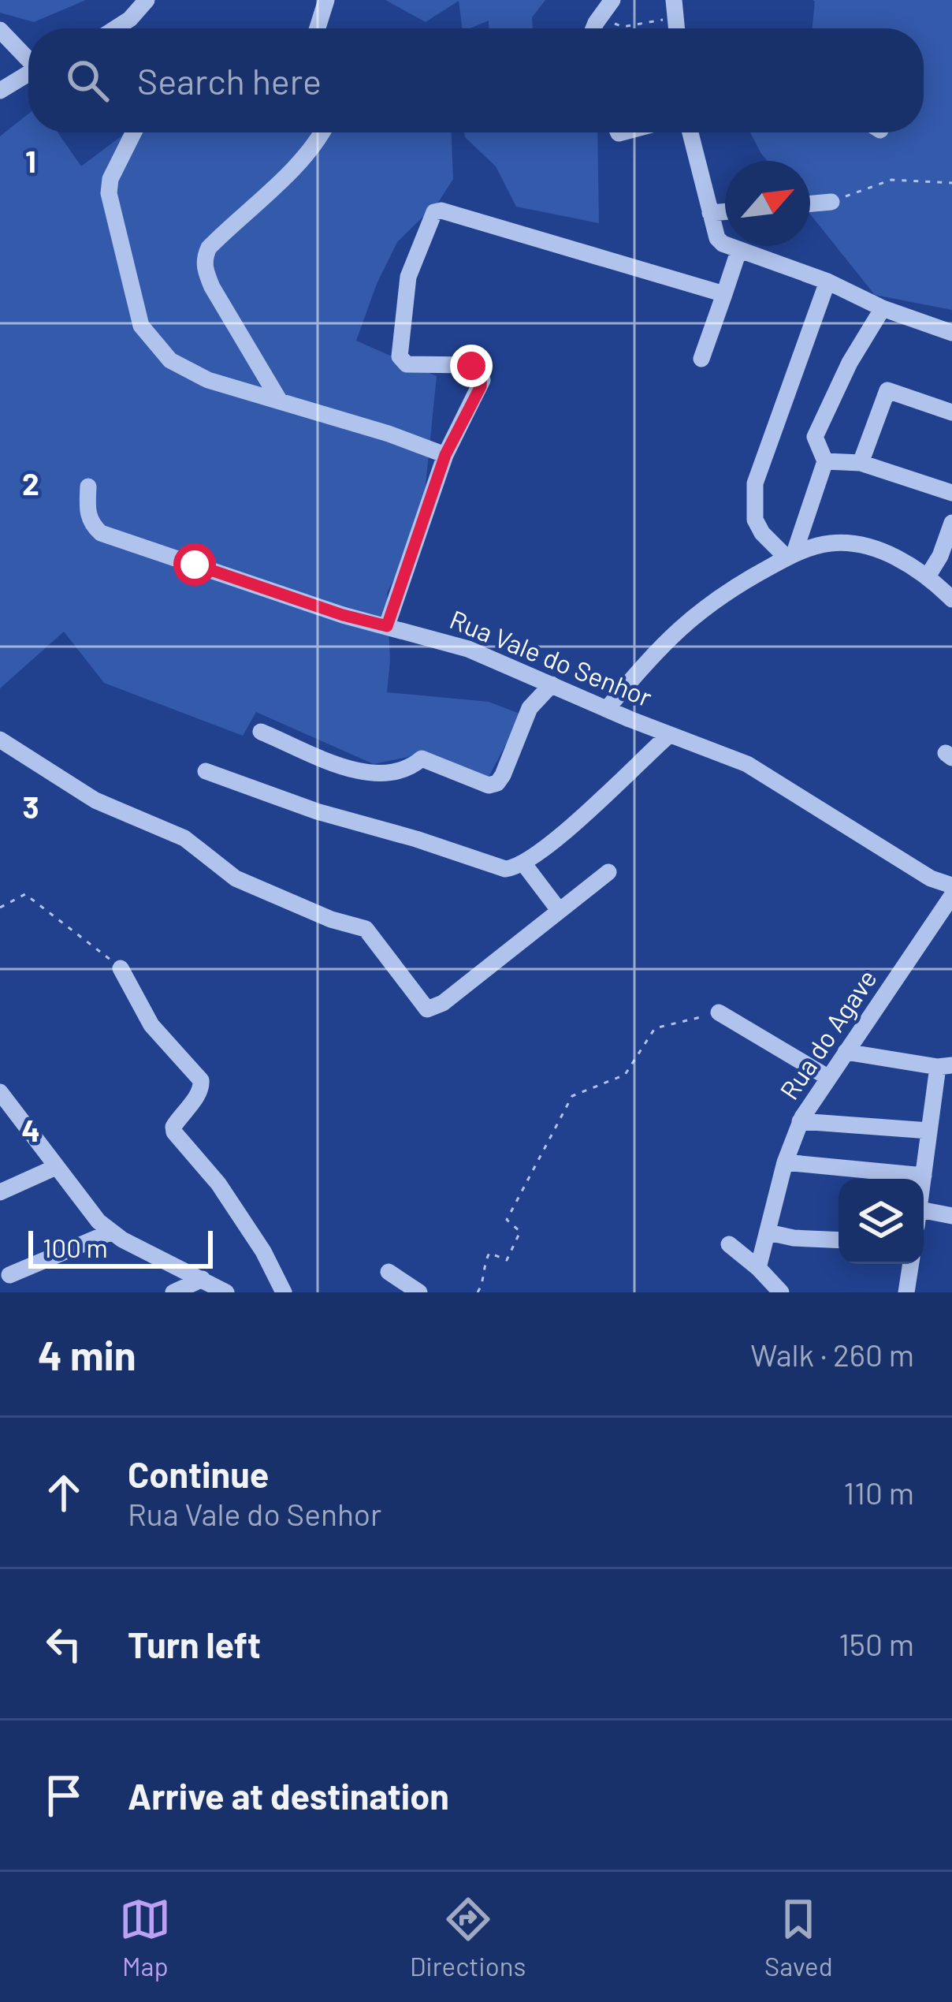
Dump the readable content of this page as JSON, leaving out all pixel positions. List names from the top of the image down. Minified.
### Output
{"streets":{"street":["Rua Vale do Senhor","Rua do Agave"]},"scale_bar":"100 m","north":"top right","page":{"search":"Search here","scale":"100 m","heading":["4 min","Walk · 260 m"],"list":[["Continue","Rua Vale do Senhor","110 m"],["Turn left","150 m"],"Arrive at destination"],"nav":["Map","Directions","Saved"]},"grid":{"rows":["1","2","3","4"]}}
